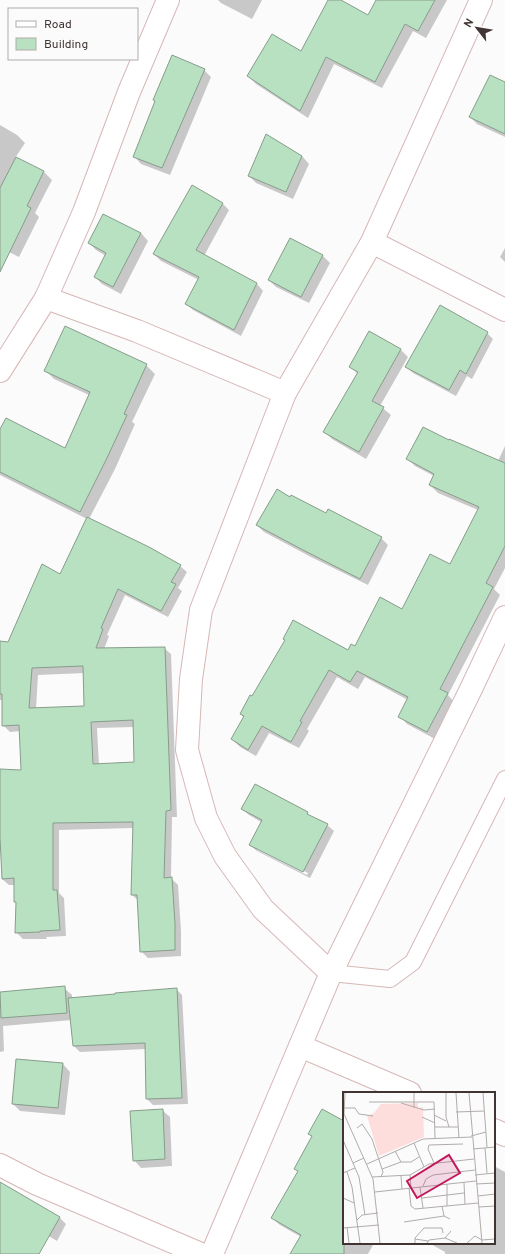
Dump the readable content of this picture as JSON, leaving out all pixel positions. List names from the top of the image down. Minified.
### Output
{"legend":["Road","Building"],"north":"top left"}
